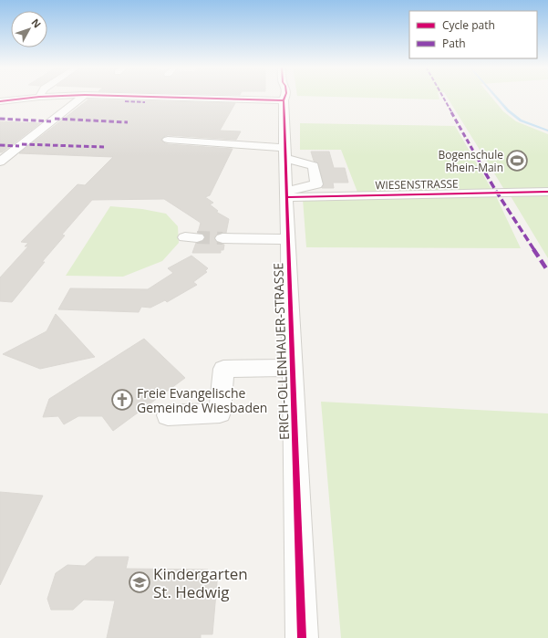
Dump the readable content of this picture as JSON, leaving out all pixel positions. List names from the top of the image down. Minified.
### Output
{"streets":{"street":["WIESENSTRASSE","ERICH-OLLENHAUER-STRASSE"]},"crossings":[["WIESENSTRASSE","ERICH-OLLENHAUER-STRASSE"]],"places":{"sports":["Bogenschule Rhein-Main"],"church":["Freie Evangelische Gemeinde Wiesbaden"],"school or university":["Kindergarten St. Hedwig"]},"legend":["Cycle path","Path"],"north":"top right"}
